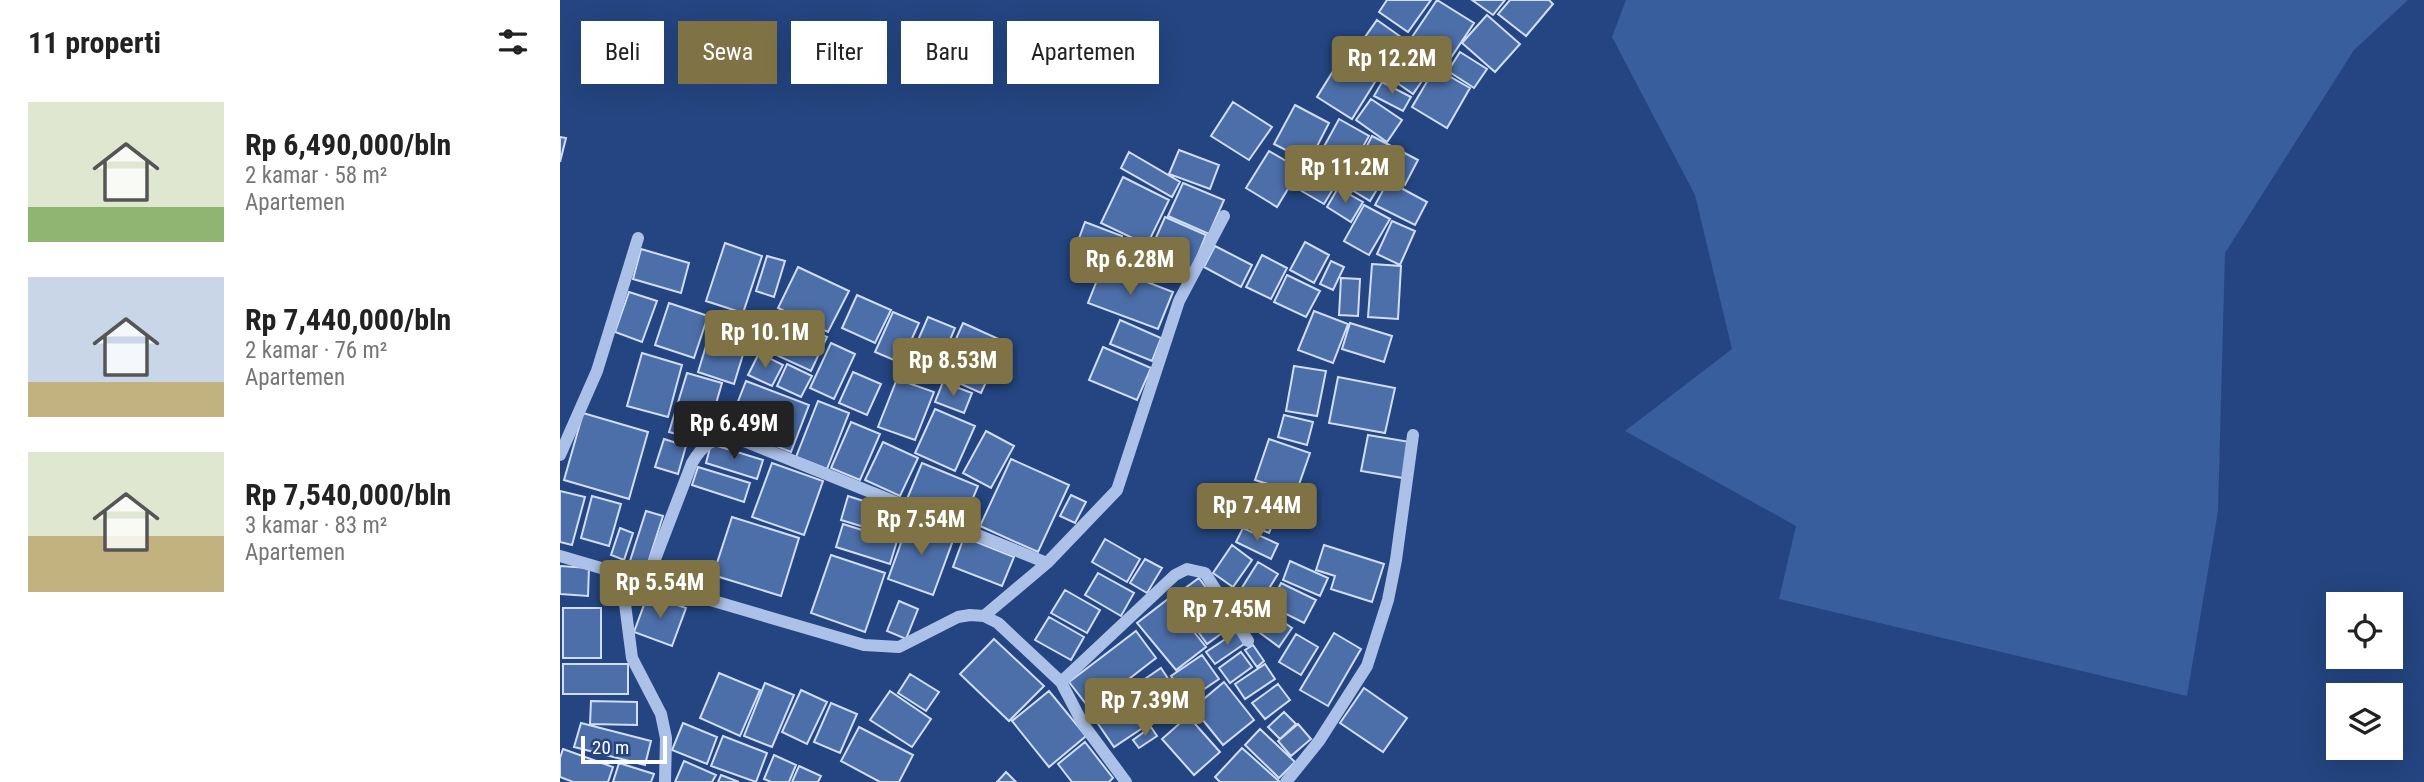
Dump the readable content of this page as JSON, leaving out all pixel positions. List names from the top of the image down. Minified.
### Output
{"scale_bar":"20 m","page":{"heading":"11 properti","chip":["Beli","Sewa","Filter","Baru","Apartemen"],"price":["Rp 12.2M","Rp 11.2M","Rp 6.28M","Rp 10.1M","Rp 8.53M","Rp 6.49M","Rp 7.44M","Rp 7.54M","Rp 5.54M","Rp 7.45M","Rp 7.39M"],"list":[{"name":"Rp 6,490,000/bln","note":"2 kamar · 58 m² · Apartemen"},{"name":"Rp 7,440,000/bln","note":"2 kamar · 76 m² · Apartemen"},{"name":"Rp 7,540,000/bln","note":"3 kamar · 83 m² · Apartemen"}],"scale":"20 m"}}
